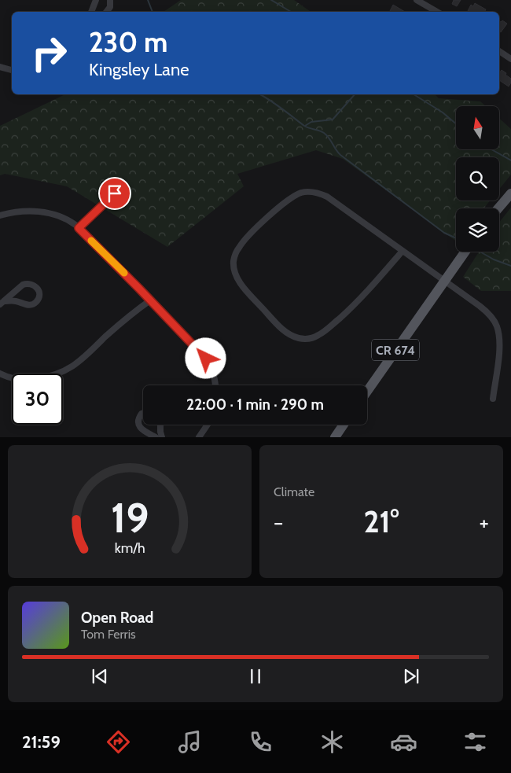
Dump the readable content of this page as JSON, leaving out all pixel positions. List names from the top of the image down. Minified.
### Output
{"streets":{"main road":["CR 674"]},"north":"top","page":{"turn":["230 m","Kingsley Lane"],"limit":"30","trip":"22:00 · 1 min · 290 m","tile":"Climate","heat":["−","21°","+"],"song":["Open Road","Tom Ferris"],"tabs":"21:59","gauge":["19","km/h"]}}
